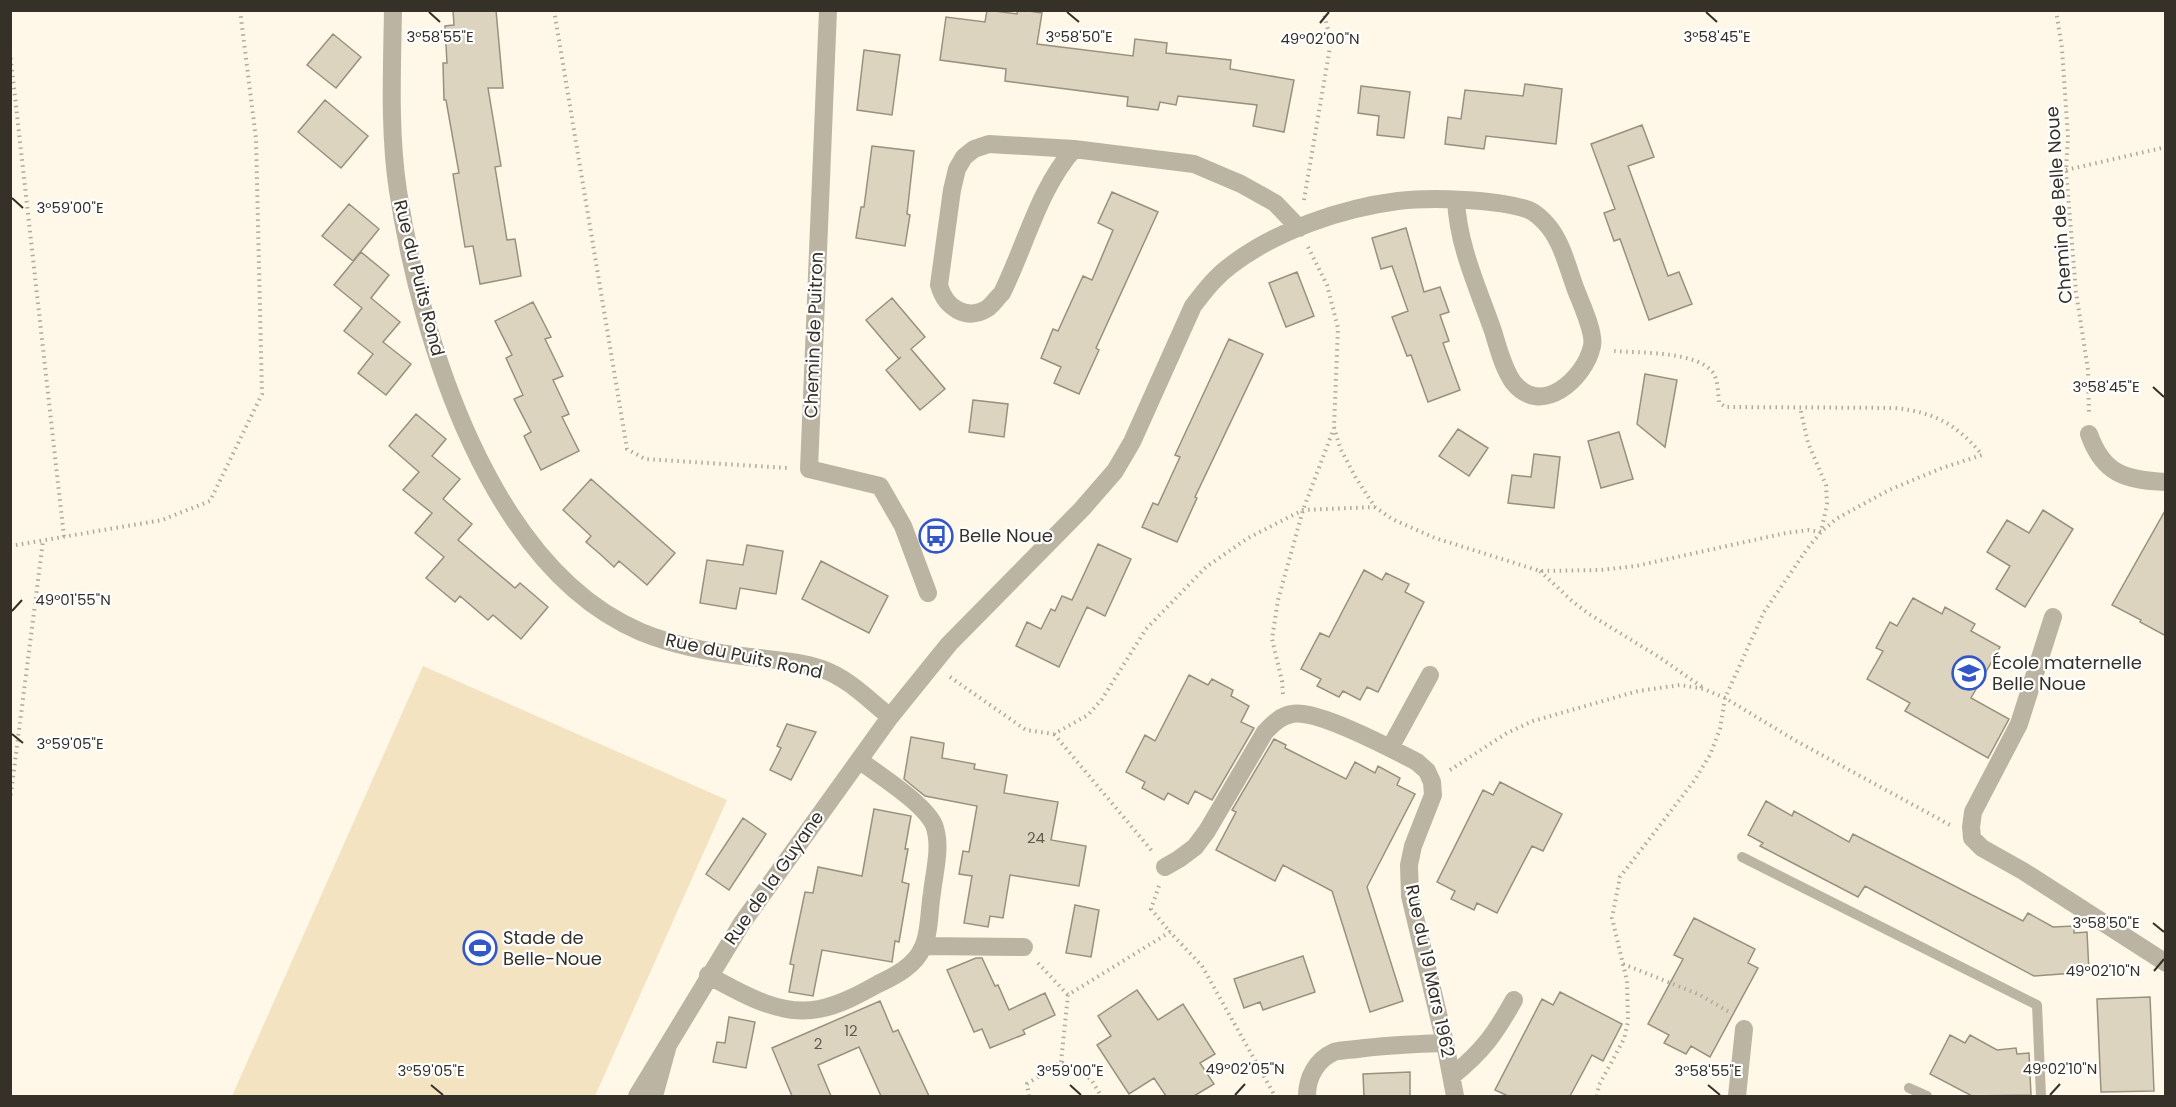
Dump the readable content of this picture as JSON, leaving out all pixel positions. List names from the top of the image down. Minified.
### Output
{"streets":{"street":["Rue du Puits Rond","Chemin de Puitron","Rue de la Guyane","Rue du 19 Mars 1962"],"path":["Chemin de Belle Noue"]},"crossings":[["Rue du Puits Rond","Rue de la Guyane"]],"places":{"bus stop":["Belle Noue"],"school or university":["École maternelle Belle Noue"],"sports":["Stade de Belle-Noue"]},"house_numbers":["24","12","2"],"coordinates":["3°58'55\"E","3°58'50\"E","3°58'45\"E","49°02'00\"N","3°59'00\"E","49°01'55\"N","3°59'05\"E","49°02'10\"N","49°02'05\"N"]}
